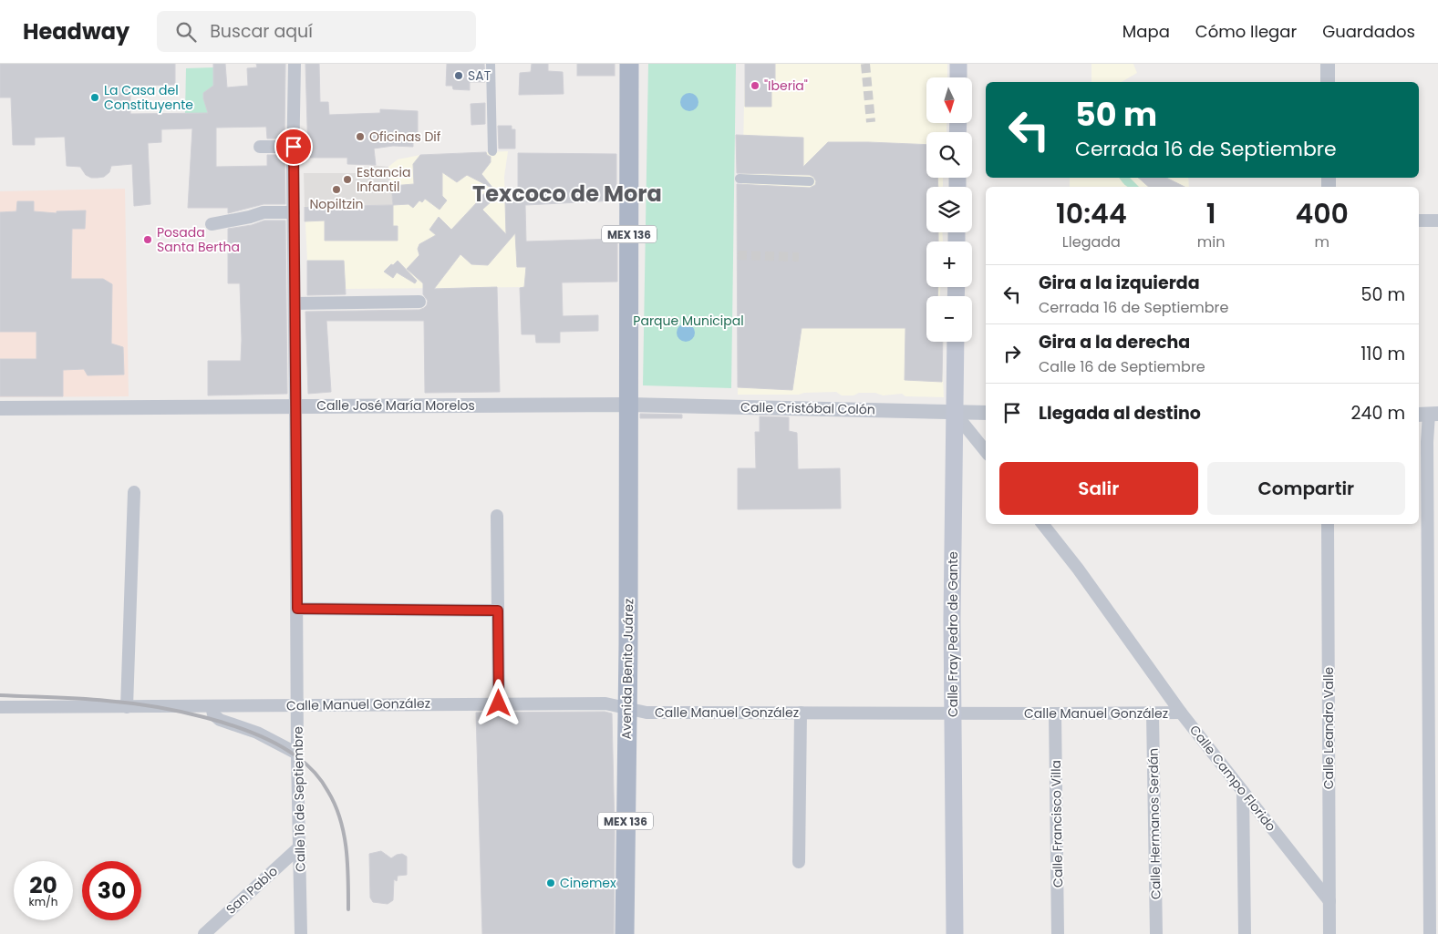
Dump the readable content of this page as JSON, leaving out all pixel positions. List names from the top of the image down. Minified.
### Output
{"streets":{"main road":["MEX 136","Calle Fray Pedro de Gante","Avenida Benito Juárez"],"street":["Calle José María Morelos","Calle Cristóbal Colón","Calle Manuel González","Calle Leandro Valle","Calle Campo Florido","Calle 16 de Septiembre","Calle Francisco Villa","Calle Hermanos Serdán","San Pablo"]},"crossings":[["MEX 136","Calle José María Morelos"],["MEX 136","Calle Cristóbal Colón"],["MEX 136","Avenida Benito Juárez"],["Calle José María Morelos","Calle Cristóbal Colón"],["Calle José María Morelos","Avenida Benito Juárez"],["Calle José María Morelos","Calle 16 de Septiembre"],["Calle Cristóbal Colón","Calle Fray Pedro de Gante"],["Calle Cristóbal Colón","Avenida Benito Juárez"],["Calle Fray Pedro de Gante","Calle Manuel González"],["Avenida Benito Juárez","Calle Manuel González"],["Calle Manuel González","Calle Campo Florido"],["Calle Manuel González","Calle 16 de Septiembre"],["Calle Manuel González","Calle Francisco Villa"],["Calle Manuel González","Calle Hermanos Serdán"],["Calle Leandro Valle","Calle Campo Florido"],["Calle 16 de Septiembre","San Pablo"]],"districts":["Texcoco de Mora"],"parks":["Parque Municipal"],"places":["SAT","\"Iberia\"","La Casa del Constituyente","Oficinas Dif","Estancia Infantil","Nopiltzin","Posada Santa Bertha","Cinemex"],"north":"bottom","page":{"header":"Headway","search":"Buscar aquí","nav":["Mapa","Cómo llegar","Guardados"],"map_buttons":["+","−"],"turn":["50 m","Cerrada 16 de Septiembre"],"eta":["10:44","Llegada","1","min","400","m"],"list":[{"name":"Gira a la izquierda","note":"Cerrada 16 de Septiembre","value":"50 m"},{"name":"Gira a la derecha","note":"Calle 16 de Septiembre","value":"110 m"},{"name":"Llegada al destino","value":"240 m"}],"buttons":["Salir","Compartir"],"speed":"20 km/h","limit":"30"}}
